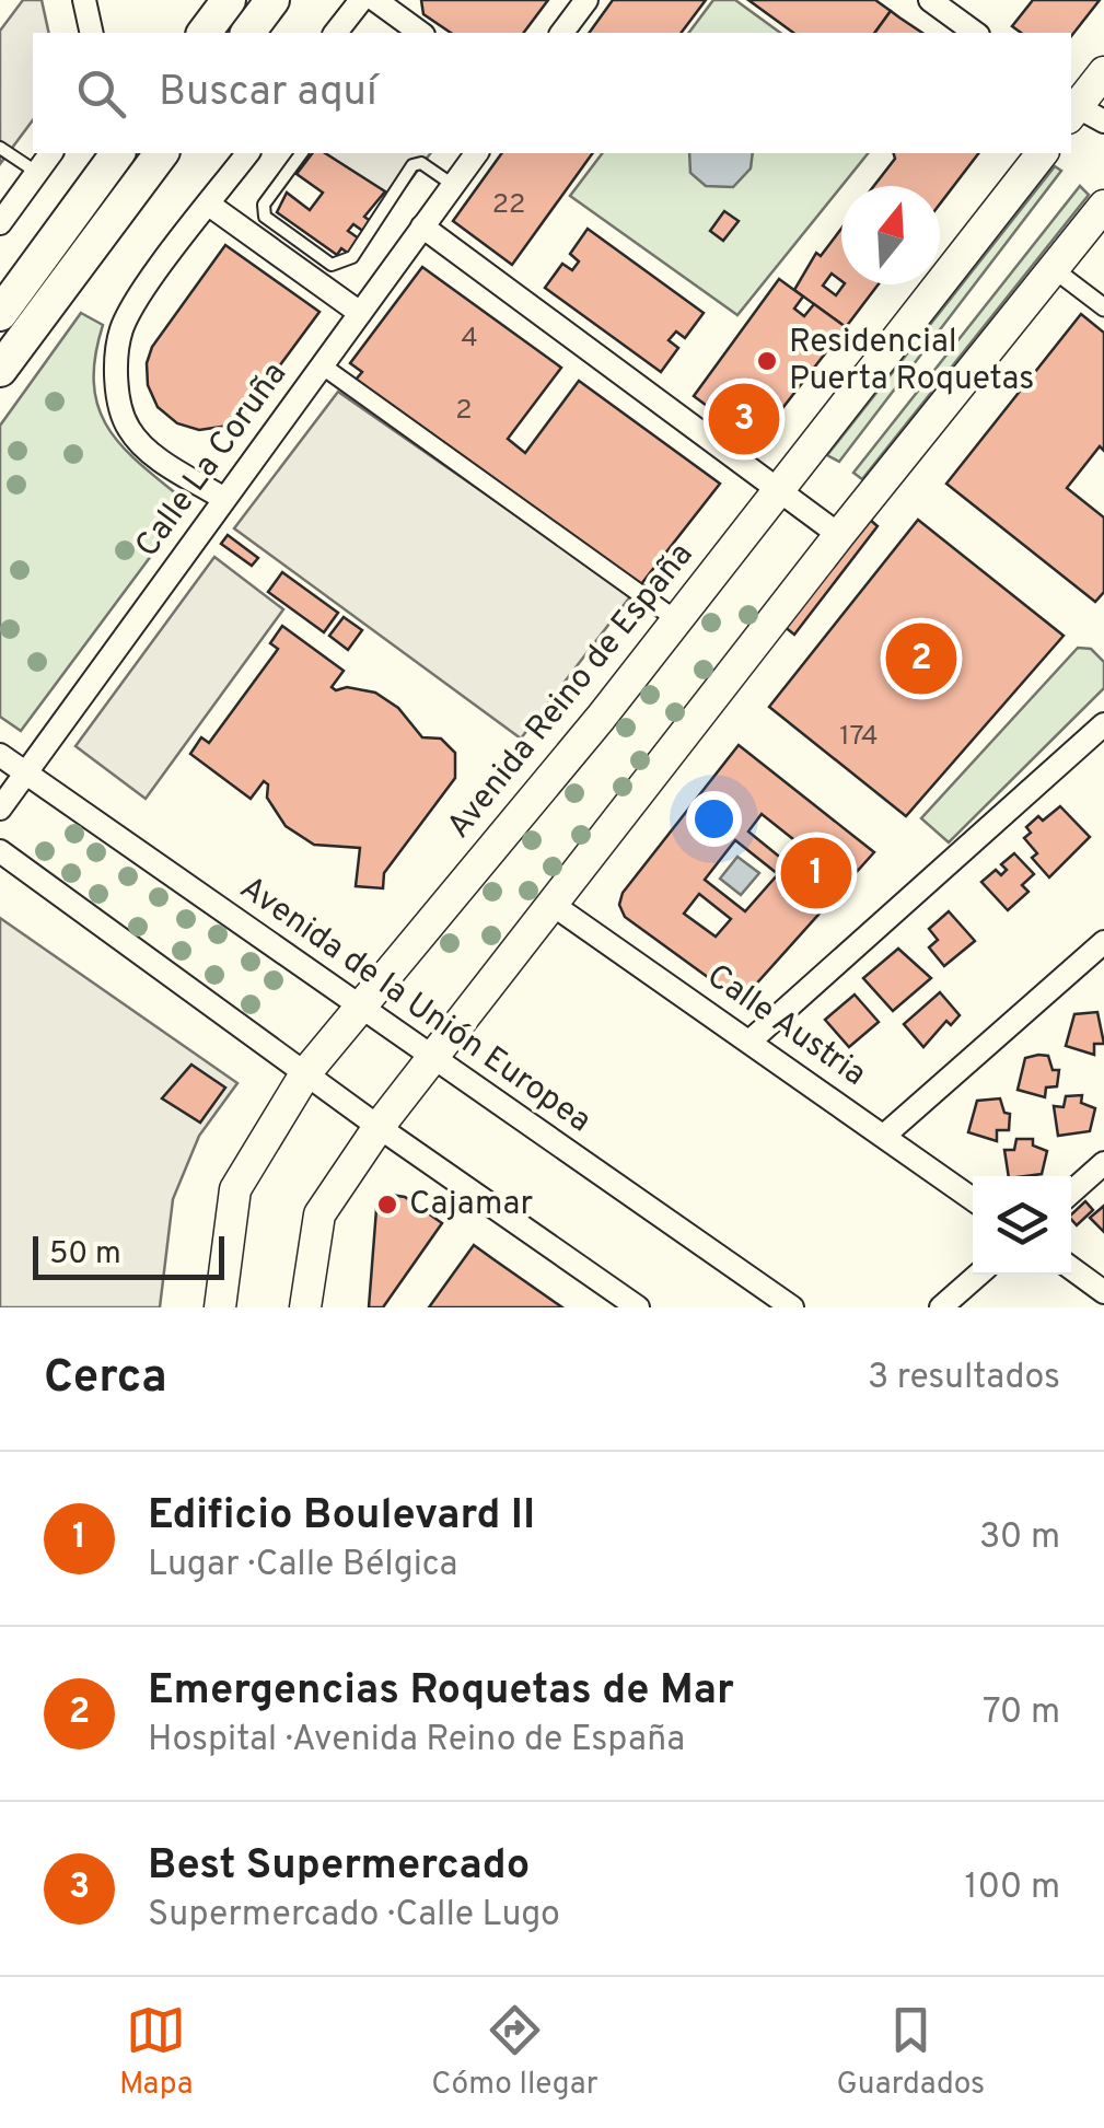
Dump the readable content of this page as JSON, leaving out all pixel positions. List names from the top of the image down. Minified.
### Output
{"streets":{"street":["Calle La Coruña","Avenida Reino de España","Avenida de la Unión Europea","Calle Austria"]},"crossings":[["Calle La Coruña","Avenida de la Unión Europea"],["Avenida Reino de España","Avenida de la Unión Europea"]],"places":["Residencial Puerta Roquetas","Cajamar"],"house_numbers":["22","4","2","174"],"scale_bar":"50 m","north":"top","page":{"search":"Buscar aquí","pins":["3","2","1"],"scale":"50 m","heading":["Cerca","3 resultados"],"list":[{"mark":"1","name":"Edificio Boulevard II","note":"Lugar · Calle Bélgica","value":"30 m"},{"mark":"2","name":"Emergencias Roquetas de Mar","note":"Hospital · Avenida Reino de España","value":"70 m"},{"mark":"3","name":"Best Supermercado","note":"Supermercado · Calle Lugo","value":"100 m"}],"nav":["Mapa","Cómo llegar","Guardados"]}}
